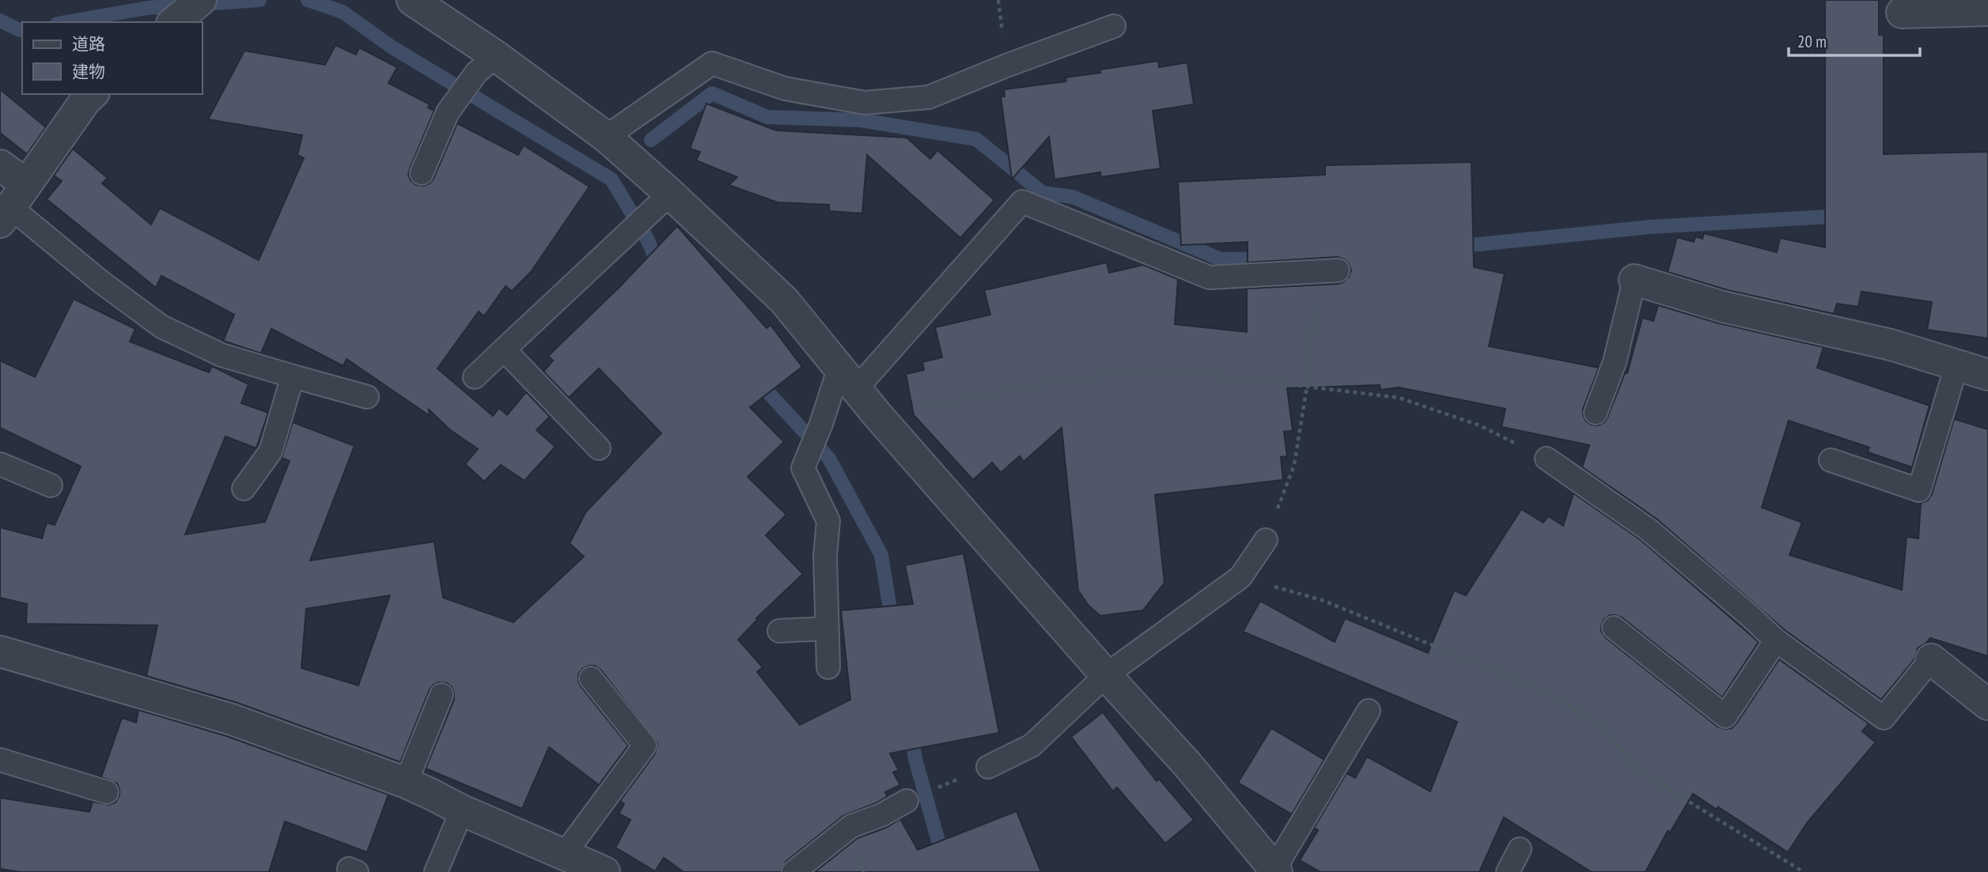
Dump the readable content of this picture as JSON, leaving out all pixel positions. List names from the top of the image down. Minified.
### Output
{"legend":["道路","建物"],"scale_bar":"20 m"}
